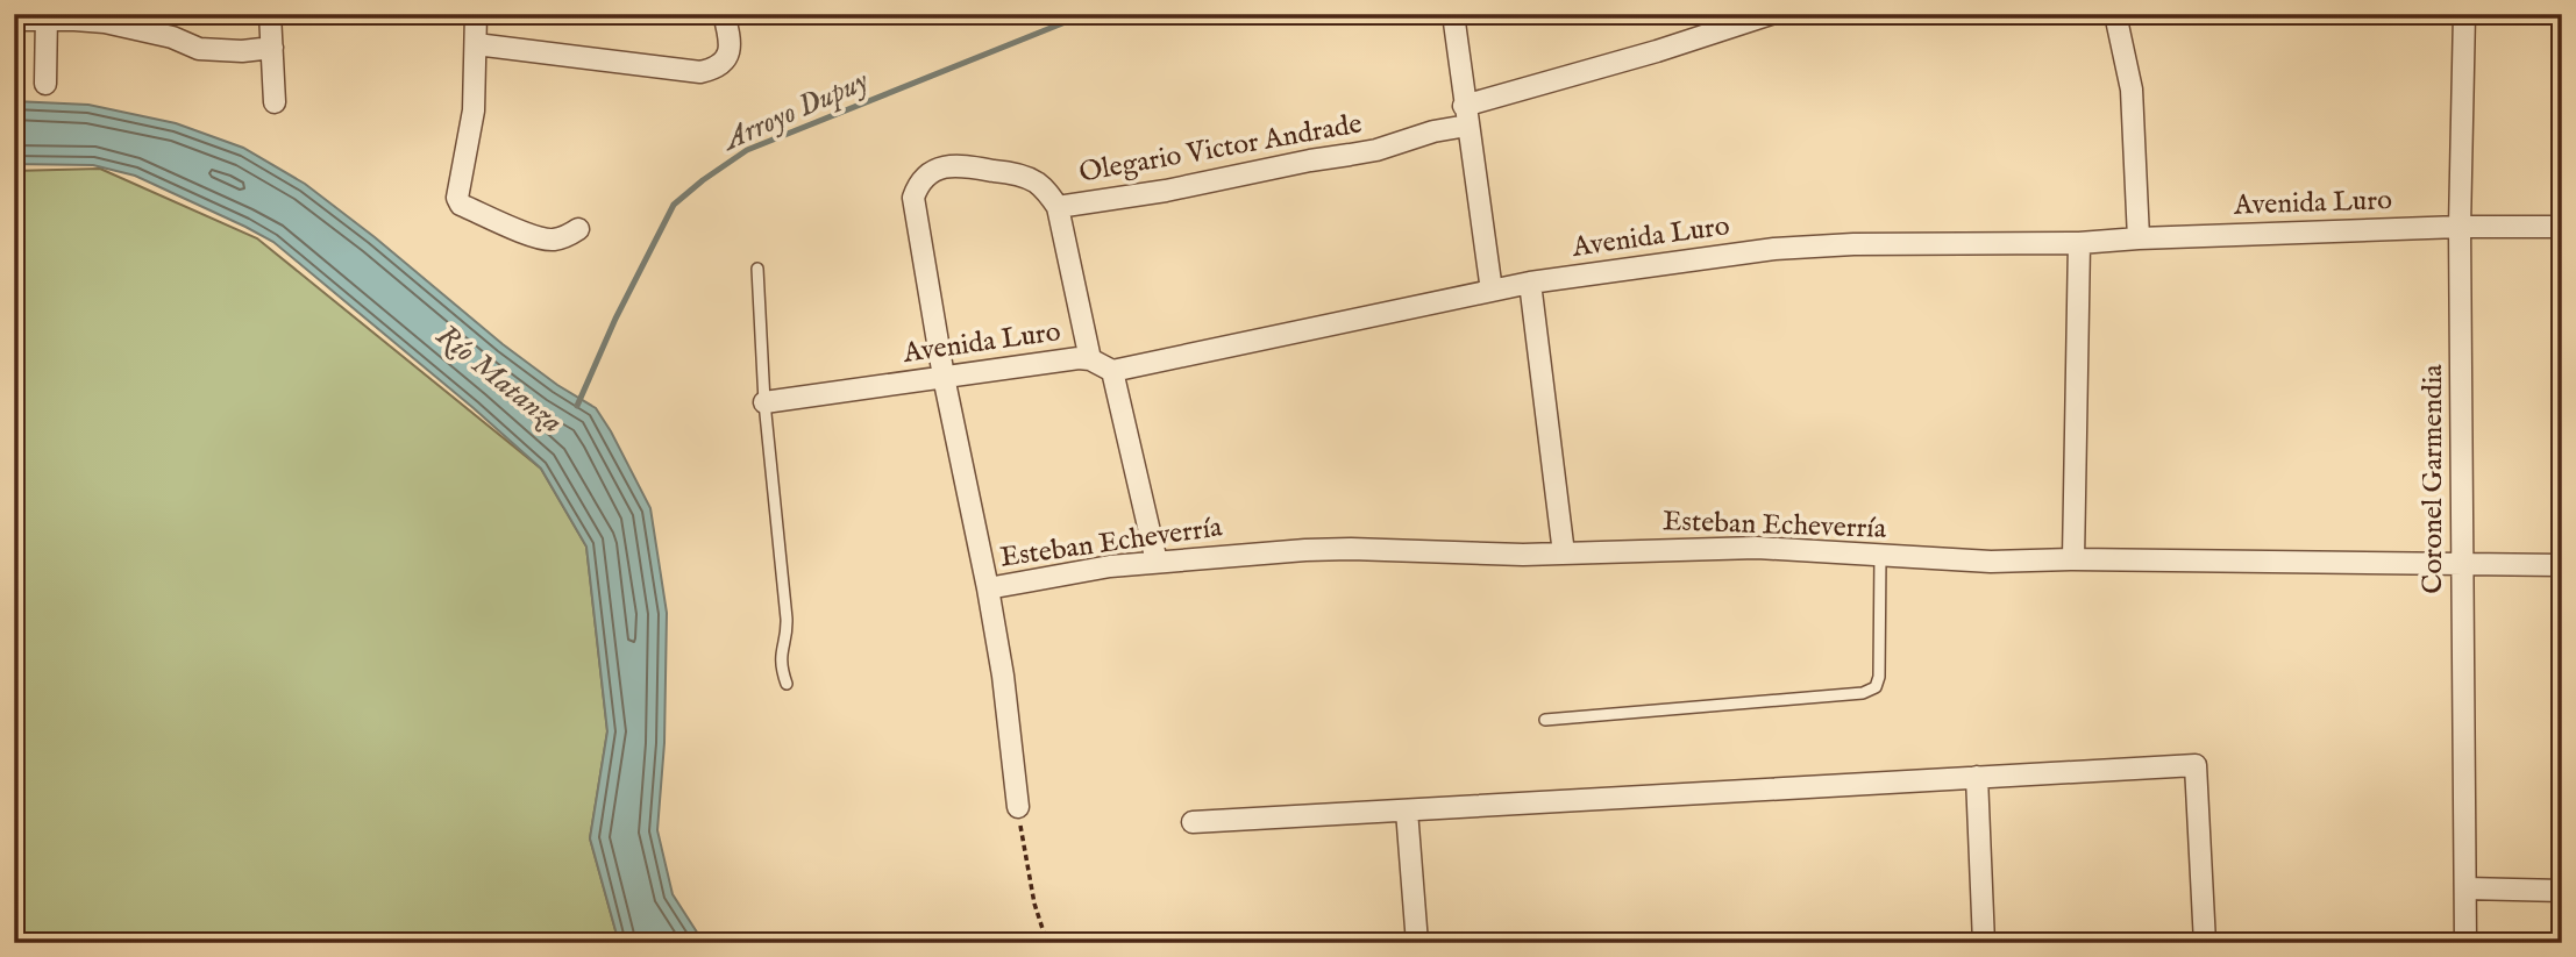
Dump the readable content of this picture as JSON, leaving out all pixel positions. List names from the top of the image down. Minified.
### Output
{"streets":{"street":["Olegario Victor Andrade","Avenida Luro","Coronel Garmendia","Esteban Echeverría"]},"crossings":[["Olegario Victor Andrade","Avenida Luro"],["Avenida Luro","Coronel Garmendia"],["Coronel Garmendia","Esteban Echeverría"]],"water":["Arroyo Dupuy","Río Matanza"]}
